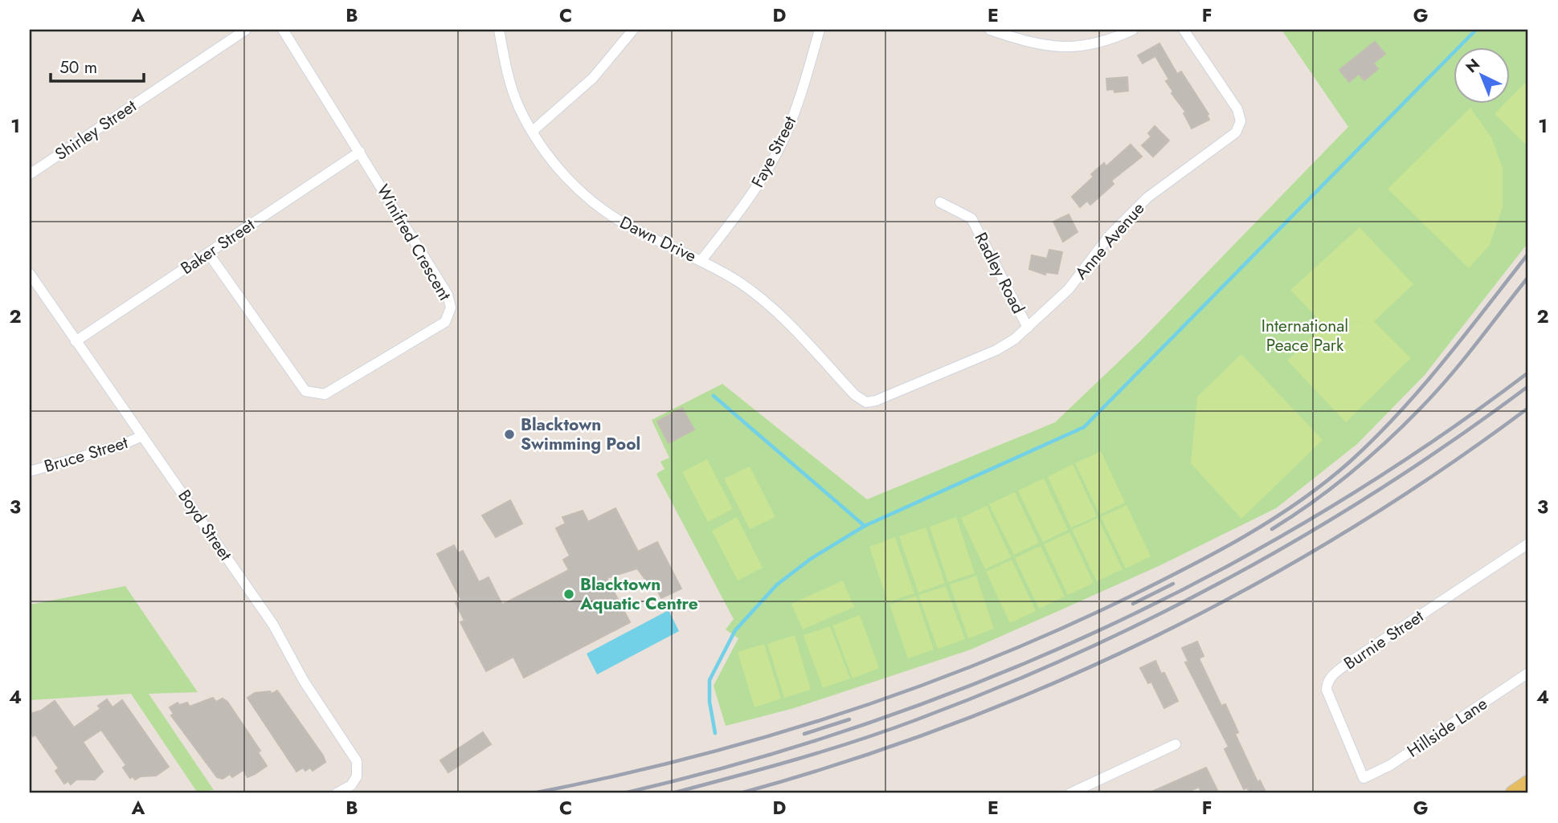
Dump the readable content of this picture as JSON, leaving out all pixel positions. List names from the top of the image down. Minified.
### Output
{"streets":{"street":["Shirley Street","Faye Street","Dawn Drive","Anne Avenue","Winifred Crescent","Baker Street","Radley Road","Bruce Street","Boyd Street","Burnie Street","Hillside Lane"]},"crossings":[["Faye Street","Dawn Drive"],["Dawn Drive","Anne Avenue"],["Anne Avenue","Radley Road"],["Winifred Crescent","Baker Street"],["Baker Street","Boyd Street"],["Bruce Street","Boyd Street"],["Burnie Street","Hillside Lane"]],"parks":["International Peace Park"],"places":["Blacktown Swimming Pool","Blacktown Aquatic Centre"],"scale_bar":"50 m","north":"top left","grid":{"columns":["A","B","C","D","E","F","G"],"rows":["1","2","3","4"]}}
